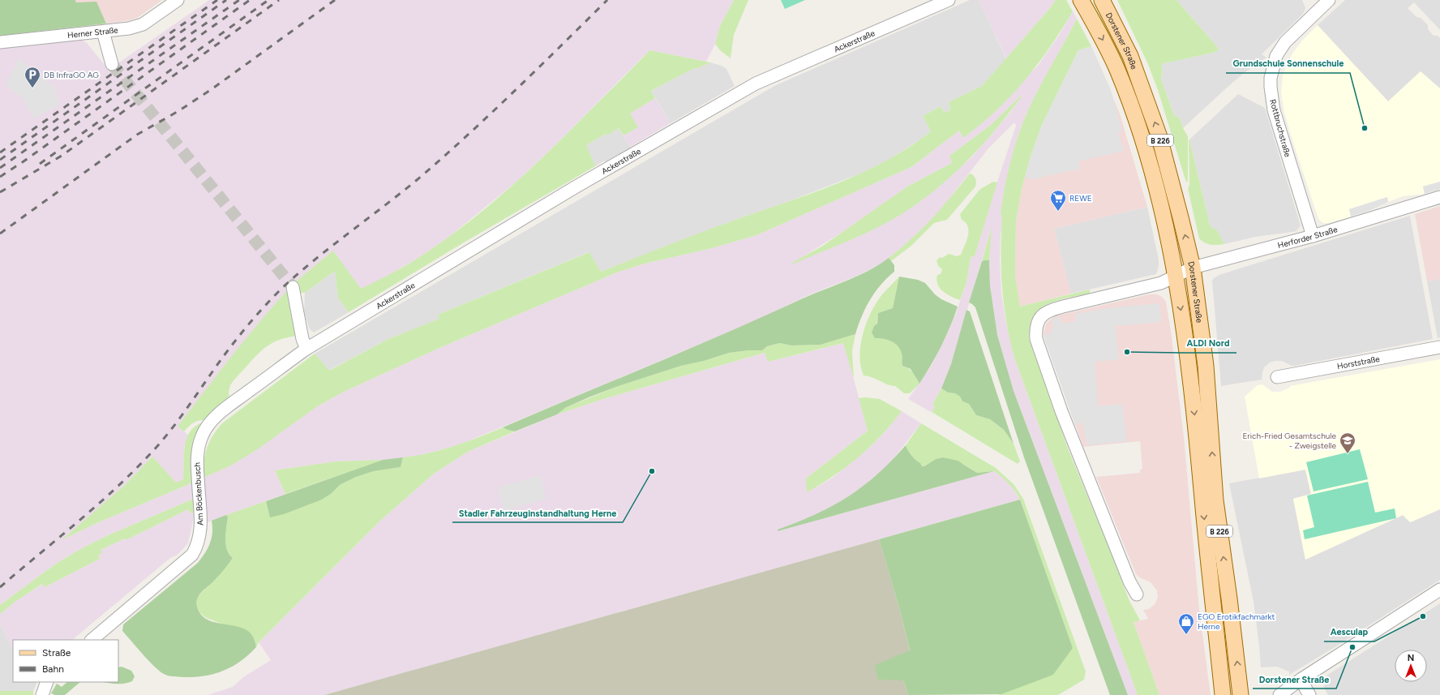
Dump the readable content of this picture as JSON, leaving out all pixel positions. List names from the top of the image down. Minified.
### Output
{"streets":{"main road":["Dorstener Straße","B 226"],"street":["Herner Straße","Ackerstraße","Rottbruchstraße","Herforder Straße","Horststraße","Am Böckenbusch"]},"crossings":[["Ackerstraße","Am Böckenbusch"],["Dorstener Straße","Herforder Straße"],["Rottbruchstraße","Herforder Straße"]],"places":{"parking":["DB InfraGO AG"],"other":["Grundschule Sonnenschule","ALDI Nord","Stadler Fahrzeuginstandhaltung Herne","Aesculap","Dorstener Straße"],"supermarket":["REWE"],"school or university":["Erich-Fried Gesamtschule - Zweigstelle"],"shop":["EGO Erotikfachmarkt Herne"]},"legend":["Straße","Bahn"],"north":"top"}
